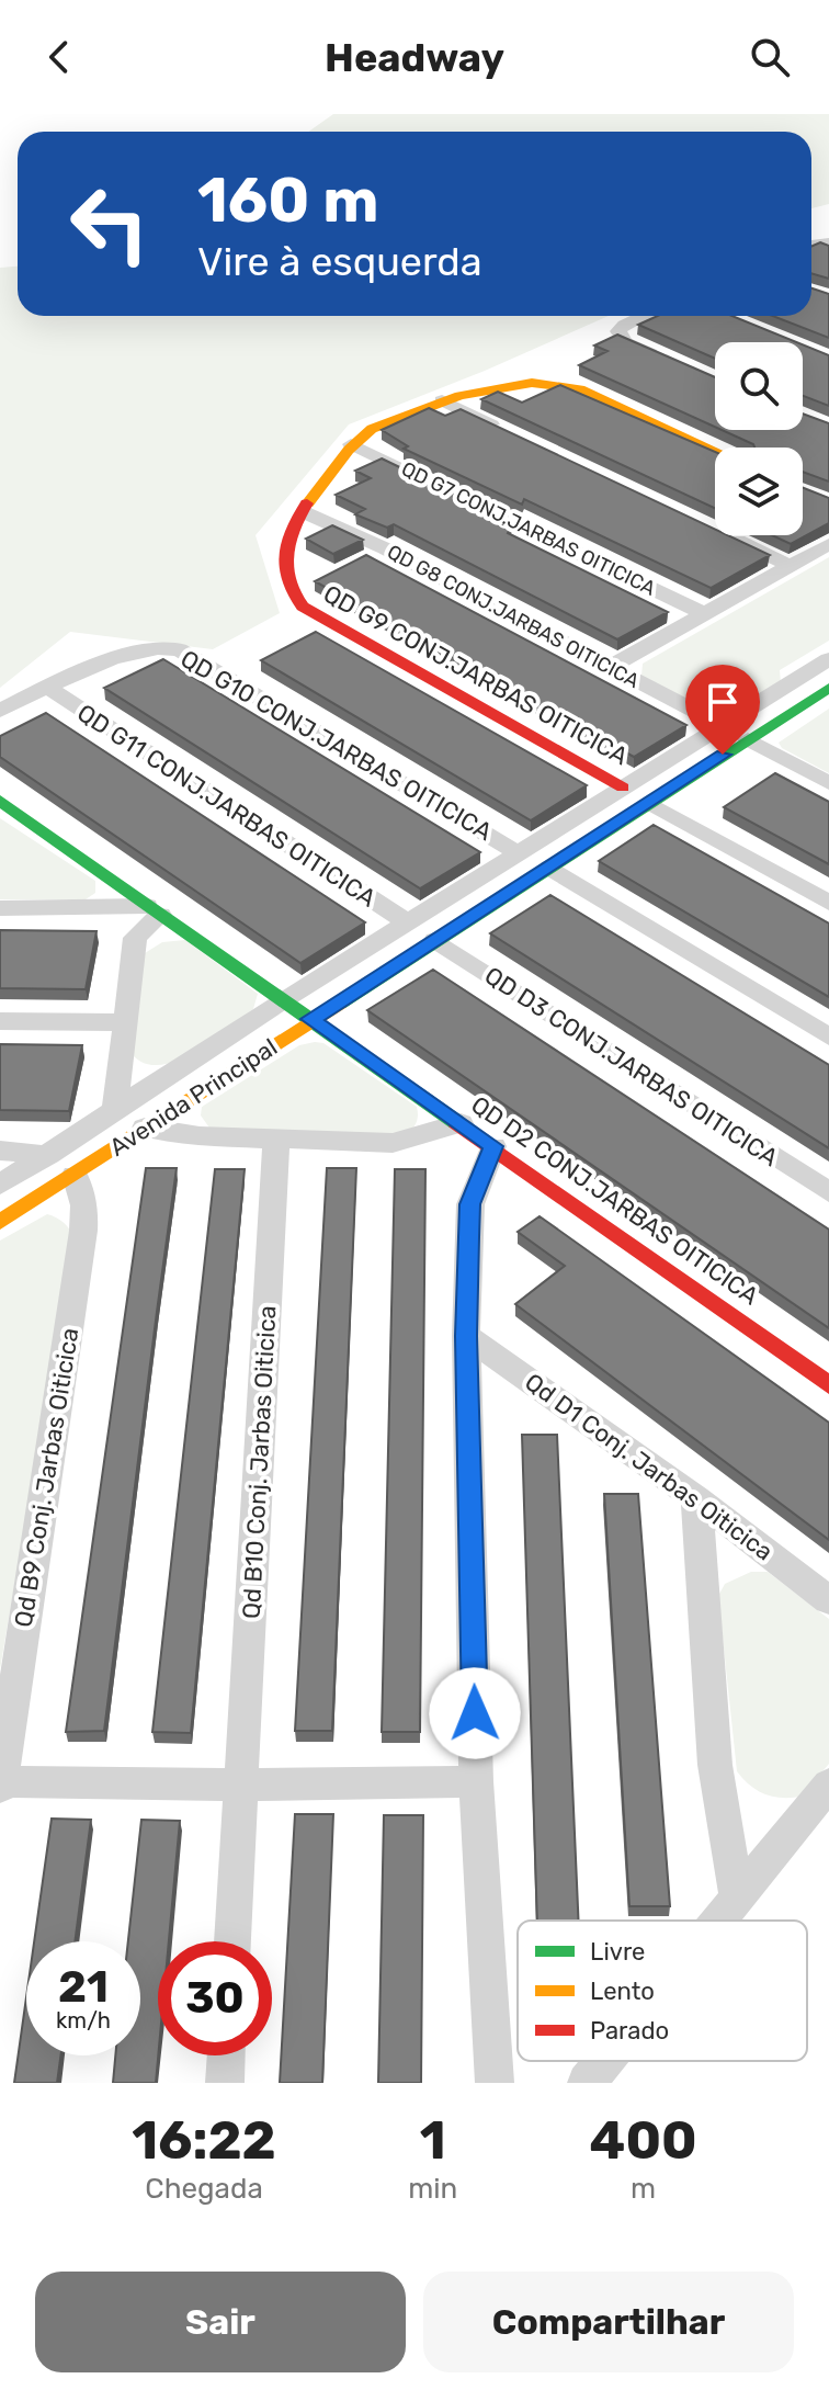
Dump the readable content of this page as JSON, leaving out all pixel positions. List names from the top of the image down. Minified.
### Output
{"streets":{"street":["QD G7 CONJ.JARBAS OITICICA","QD G8 CONJ.JARBAS OITICICA","QD G9 CONJ.JARBAS OITICICA","QD G10 CONJ.JARBAS OITICICA","QD G11 CONJ.JARBAS OITICICA","QD D3 CONJ.JARBAS OITICICA","Avenida Principal","QD D2 CONJ.JARBAS OITICICA","Qd B10 Conj. Jarbas Oiticica","Qd D1 Conj. Jarbas Oiticica","Qd B9 Conj. Jarbas Oiticica"]},"crossings":[["QD G8 CONJ.JARBAS OITICICA","QD G9 CONJ.JARBAS OITICICA"],["QD G8 CONJ.JARBAS OITICICA","Avenida Principal"],["QD G9 CONJ.JARBAS OITICICA","Avenida Principal"],["QD G10 CONJ.JARBAS OITICICA","QD G11 CONJ.JARBAS OITICICA"],["QD G10 CONJ.JARBAS OITICICA","Avenida Principal"],["QD G11 CONJ.JARBAS OITICICA","Avenida Principal"],["QD D3 CONJ.JARBAS OITICICA","Avenida Principal"],["Avenida Principal","QD D2 CONJ.JARBAS OITICICA"],["Avenida Principal","Qd B9 Conj. Jarbas Oiticica"]],"legend":["Livre","Lento","Parado"],"page":{"header":"Headway","turn":["160 m","Vire à esquerda"],"speed":"21 km/h","limit":"30","eta":["16:22","Chegada","1","min","400","m"],"buttons":["Sair","Compartilhar"]}}
